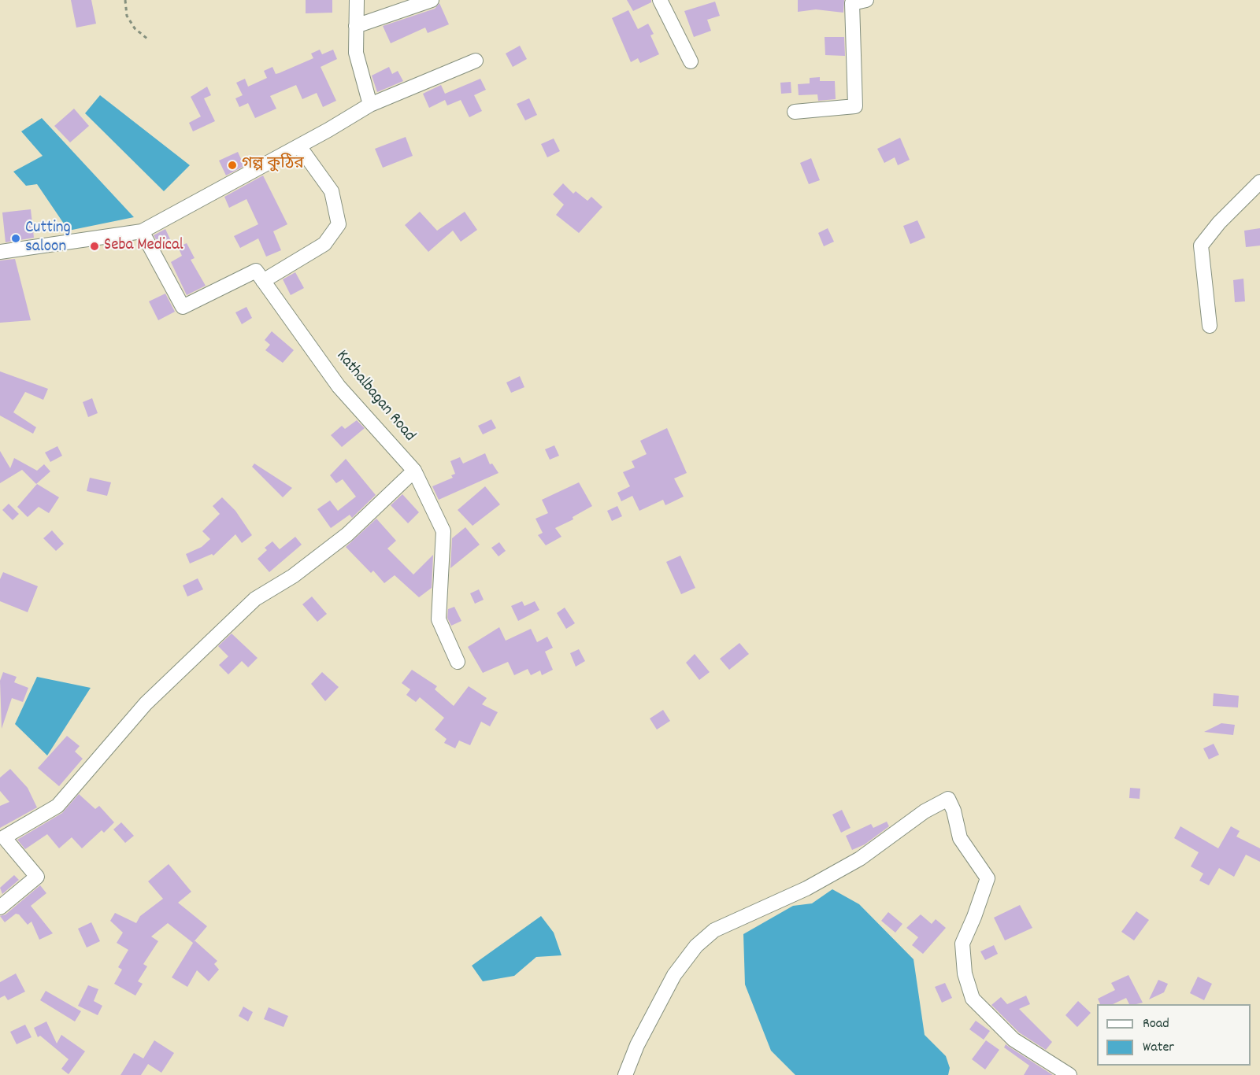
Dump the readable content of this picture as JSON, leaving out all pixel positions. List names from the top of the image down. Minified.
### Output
{"streets":{"street":["Kathalbagan Road"]},"places":["গল্প কুঠির","Cutting saloon","Seba Medical"],"legend":["Road","Water"]}
